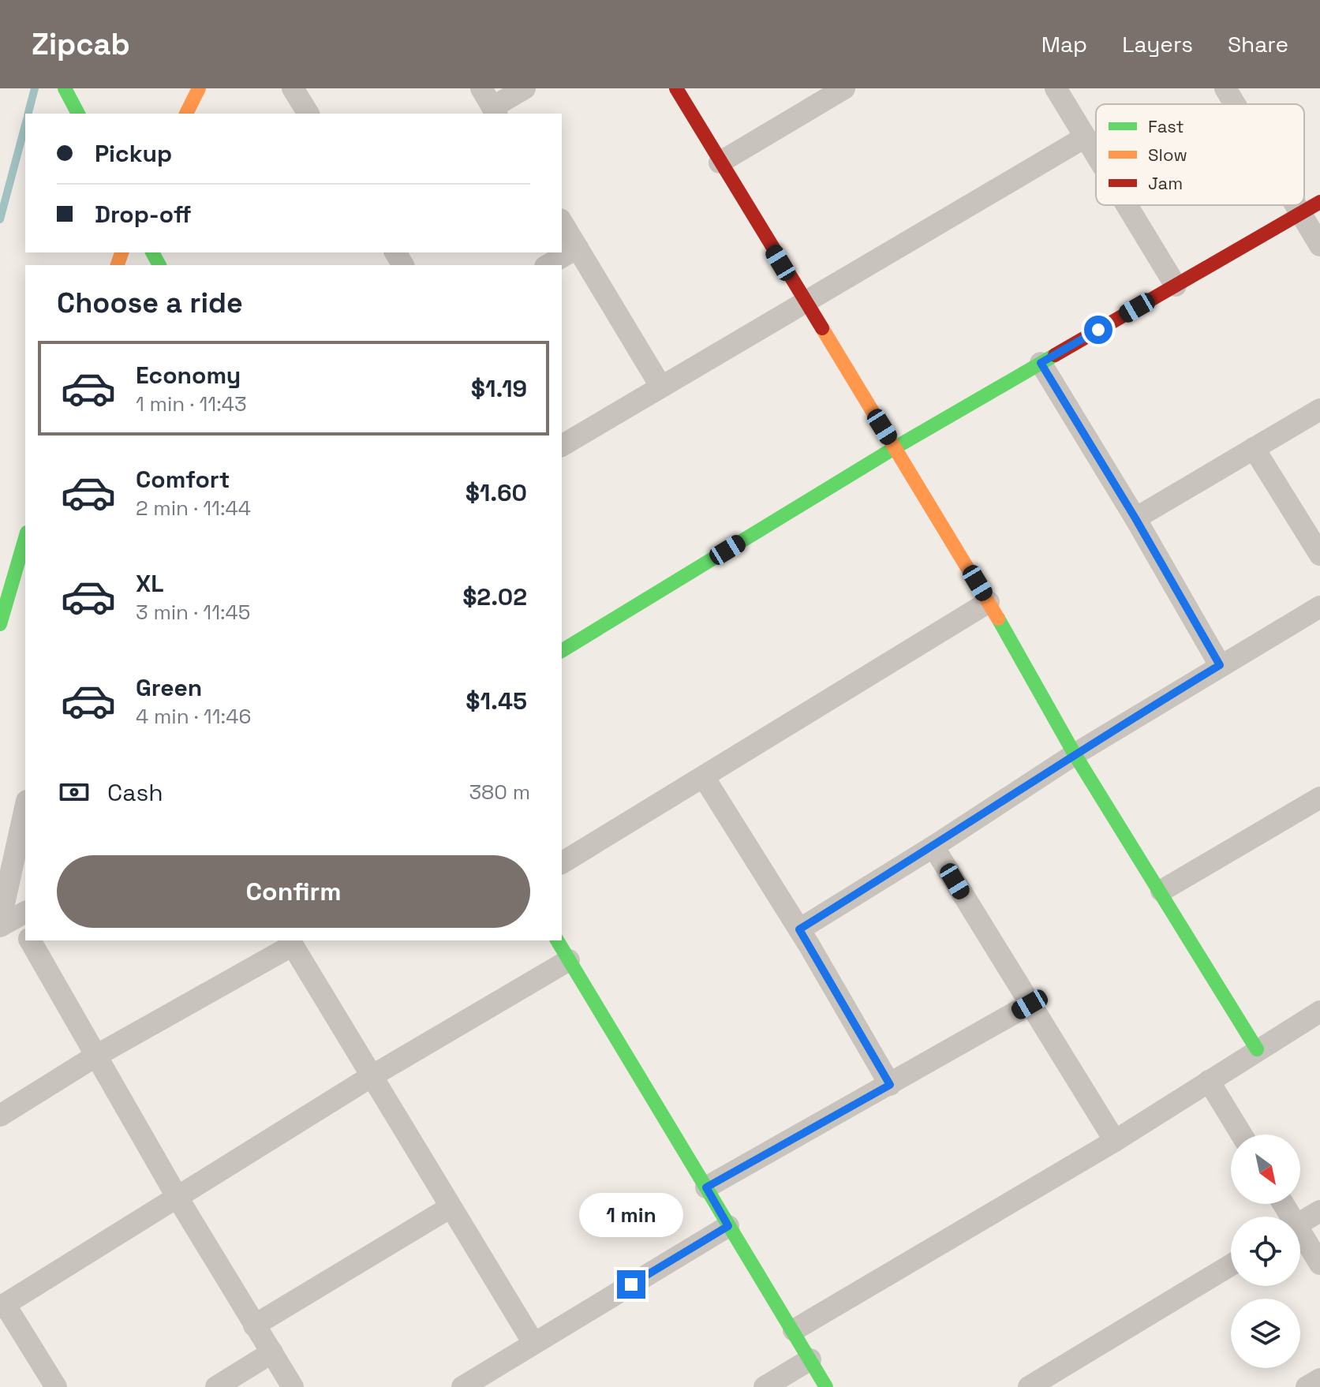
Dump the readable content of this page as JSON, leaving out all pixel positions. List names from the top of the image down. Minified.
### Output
{"legend":["Fast","Slow","Jam"],"north":"bottom right","page":{"header":"Zipcab","nav":["Map","Layers","Share"],"banner":["Pickup","Drop-off"],"heading":"Choose a ride","list":[{"name":"Economy","note":"1 min · 11:43","value":"$1.19"},{"name":"Comfort","note":"2 min · 11:44","value":"$1.60"},{"name":"XL","note":"3 min · 11:45","value":"$2.02"},{"name":"Green","note":"4 min · 11:46","value":"$1.45"}],"pay":["Cash","380 m"],"buttons":"Confirm","bubble":"1 min"}}
